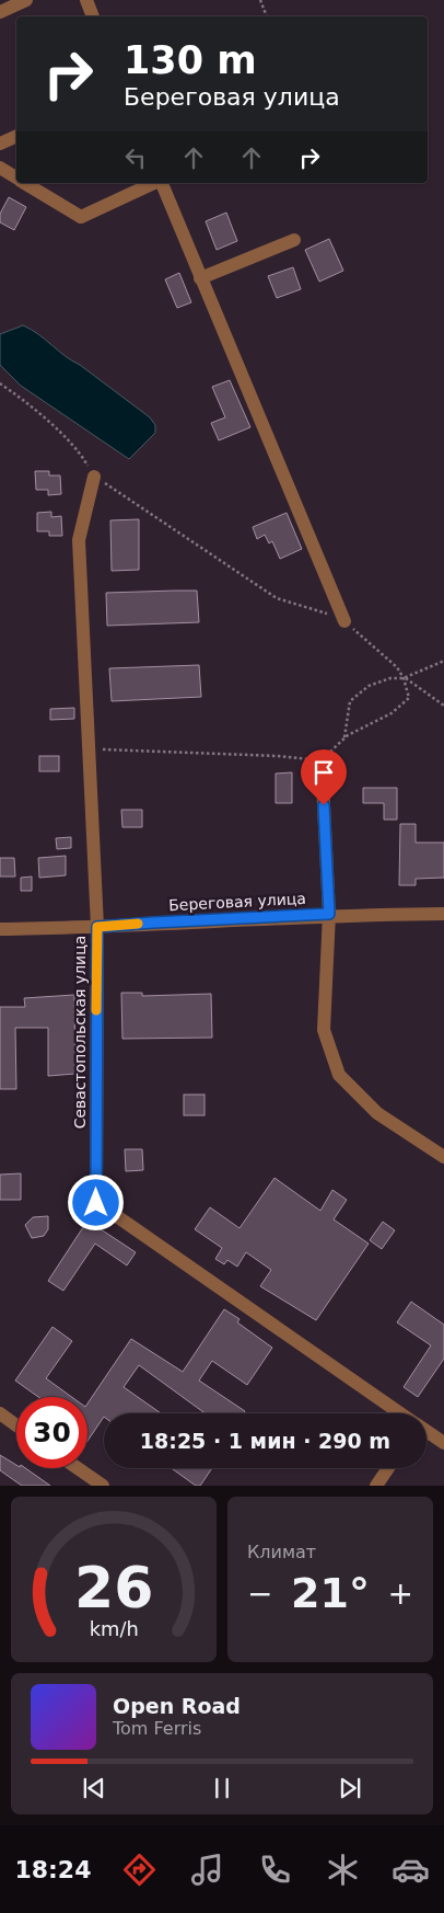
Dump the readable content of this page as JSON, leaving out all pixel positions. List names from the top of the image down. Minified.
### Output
{"streets":{"street":["Береговая улица","Севастопольская улица"]},"crossings":[["Береговая улица","Севастопольская улица"]],"page":{"turn":["130 m","Береговая улица"],"limit":"30","trip":"18:25 · 1 мин · 290 m","tile":"Климат","heat":["−","21°","+"],"song":["Open Road","Tom Ferris"],"tabs":"18:24","gauge":["26","km/h"]}}
